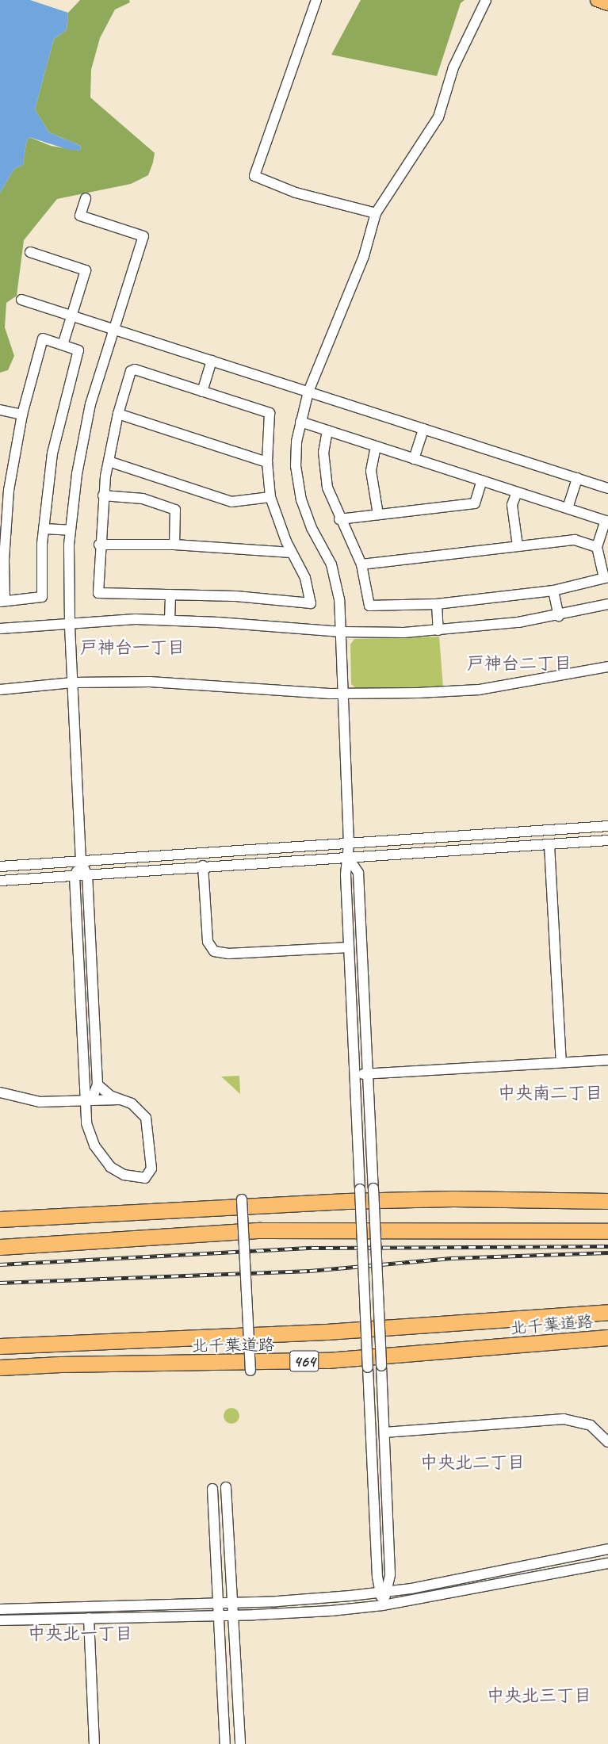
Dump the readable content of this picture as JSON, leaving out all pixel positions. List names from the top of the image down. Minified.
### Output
{"streets":{"highway":["北千葉道路","464"]},"districts":["戸神台一丁目","戸神台二丁目","中央南二丁目","中央北二丁目","中央北一丁目","中央北三丁目"]}
